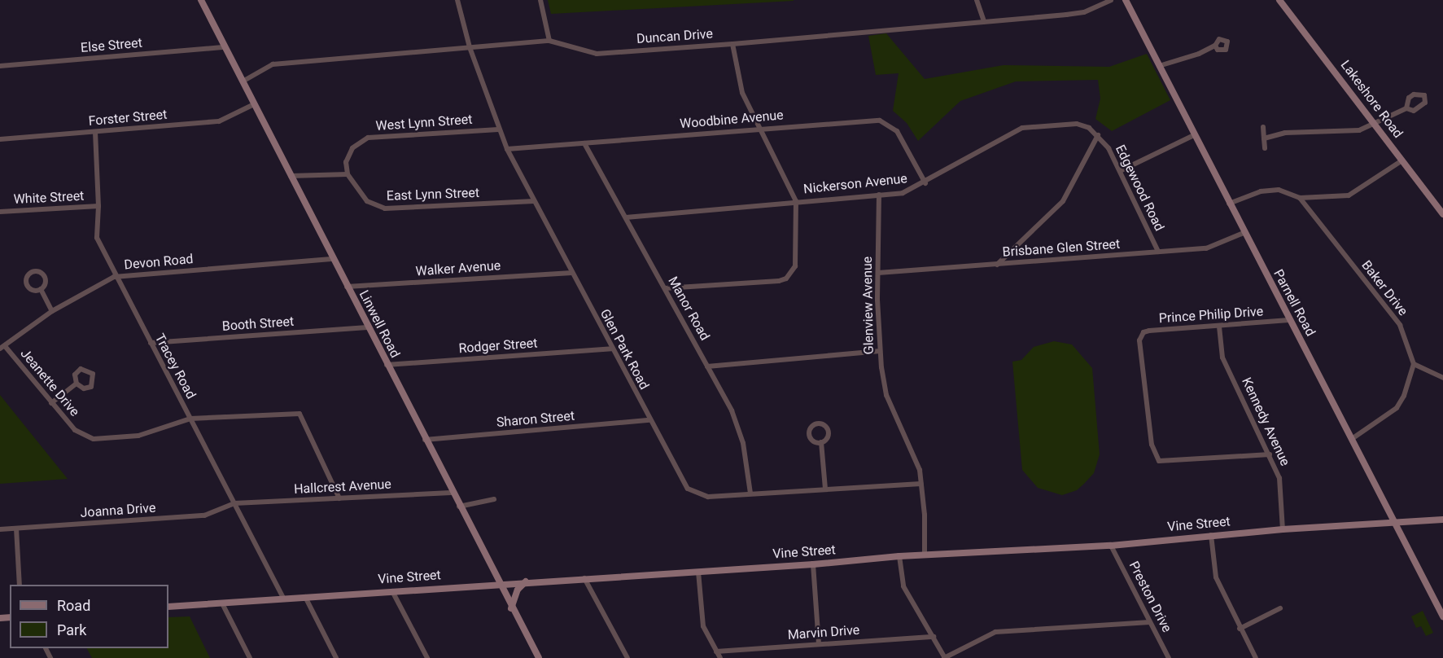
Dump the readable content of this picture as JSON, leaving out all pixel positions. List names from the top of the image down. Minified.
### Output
{"streets":{"street":["Duncan Drive","Else Street","Lakeshore Road","Forster Street","Woodbine Avenue","West Lynn Street","Nickerson Avenue","Edgewood Road","East Lynn Street","White Street","Brisbane Glen Street","Devon Road","Walker Avenue","Baker Drive","Parnell Road","Glenview Avenue","Manor Road","Prince Philip Drive","Booth Street","Linwell Road","Rodger Street","Glen Park Road","Tracey Road","Jeanette Drive","Sharon Street","Kennedy Avenue","Hallcrest Avenue","Joanna Drive","Vine Street","Preston Drive","Marvin Drive"]},"crossings":[["Duncan Drive","Linwell Road"],["Duncan Drive","Glen Park Road"],["Else Street","Linwell Road"],["Forster Street","Linwell Road"],["Forster Street","Tracey Road"],["Woodbine Avenue","Nickerson Avenue"],["Woodbine Avenue","Manor Road"],["Woodbine Avenue","Glen Park Road"],["West Lynn Street","East Lynn Street"],["West Lynn Street","Glen Park Road"],["Nickerson Avenue","Edgewood Road"],["Nickerson Avenue","Glenview Avenue"],["Nickerson Avenue","Manor Road"],["Edgewood Road","Brisbane Glen Street"],["East Lynn Street","Glen Park Road"],["White Street","Tracey Road"],["Brisbane Glen Street","Parnell Road"],["Brisbane Glen Street","Glenview Avenue"],["Devon Road","Linwell Road"],["Devon Road","Tracey Road"],["Devon Road","Jeanette Drive"],["Walker Avenue","Linwell Road"],["Walker Avenue","Glen Park Road"],["Parnell Road","Prince Philip Drive"],["Parnell Road","Vine Street"],["Glenview Avenue","Glen Park Road"],["Glenview Avenue","Vine Street"],["Manor Road","Glen Park Road"],["Prince Philip Drive","Kennedy Avenue"],["Booth Street","Linwell Road"],["Booth Street","Tracey Road"],["Linwell Road","Rodger Street"],["Linwell Road","Sharon Street"],["Linwell Road","Hallcrest Avenue"],["Linwell Road","Vine Street"],["Rodger Street","Glen Park Road"],["Glen Park Road","Sharon Street"],["Tracey Road","Jeanette Drive"],["Tracey Road","Hallcrest Avenue"],["Tracey Road","Joanna Drive"],["Tracey Road","Vine Street"],["Jeanette Drive","Hallcrest Avenue"],["Kennedy Avenue","Vine Street"],["Hallcrest Avenue","Joanna Drive"],["Vine Street","Preston Drive"]],"legend":["Road","Park"]}
